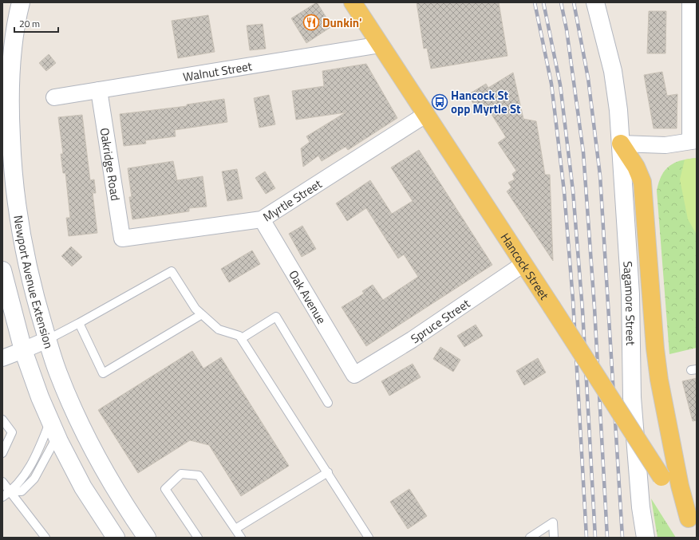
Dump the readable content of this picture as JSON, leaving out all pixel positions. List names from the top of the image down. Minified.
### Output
{"streets":{"main road":["Hancock Street","Newport Avenue Extension","Sagamore Street"],"street":["Walnut Street","Oakridge Road","Myrtle Street","Oak Avenue","Spruce Street"]},"crossings":[["Walnut Street","Oakridge Road"],["Walnut Street","Hancock Street"],["Oakridge Road","Myrtle Street"],["Myrtle Street","Hancock Street"],["Myrtle Street","Oak Avenue"],["Hancock Street","Spruce Street"],["Oak Avenue","Spruce Street"]],"places":{"restaurant":["Dunkin'"],"bus stop":["Hancock St opp Myrtle St"]},"scale_bar":"20 m"}
